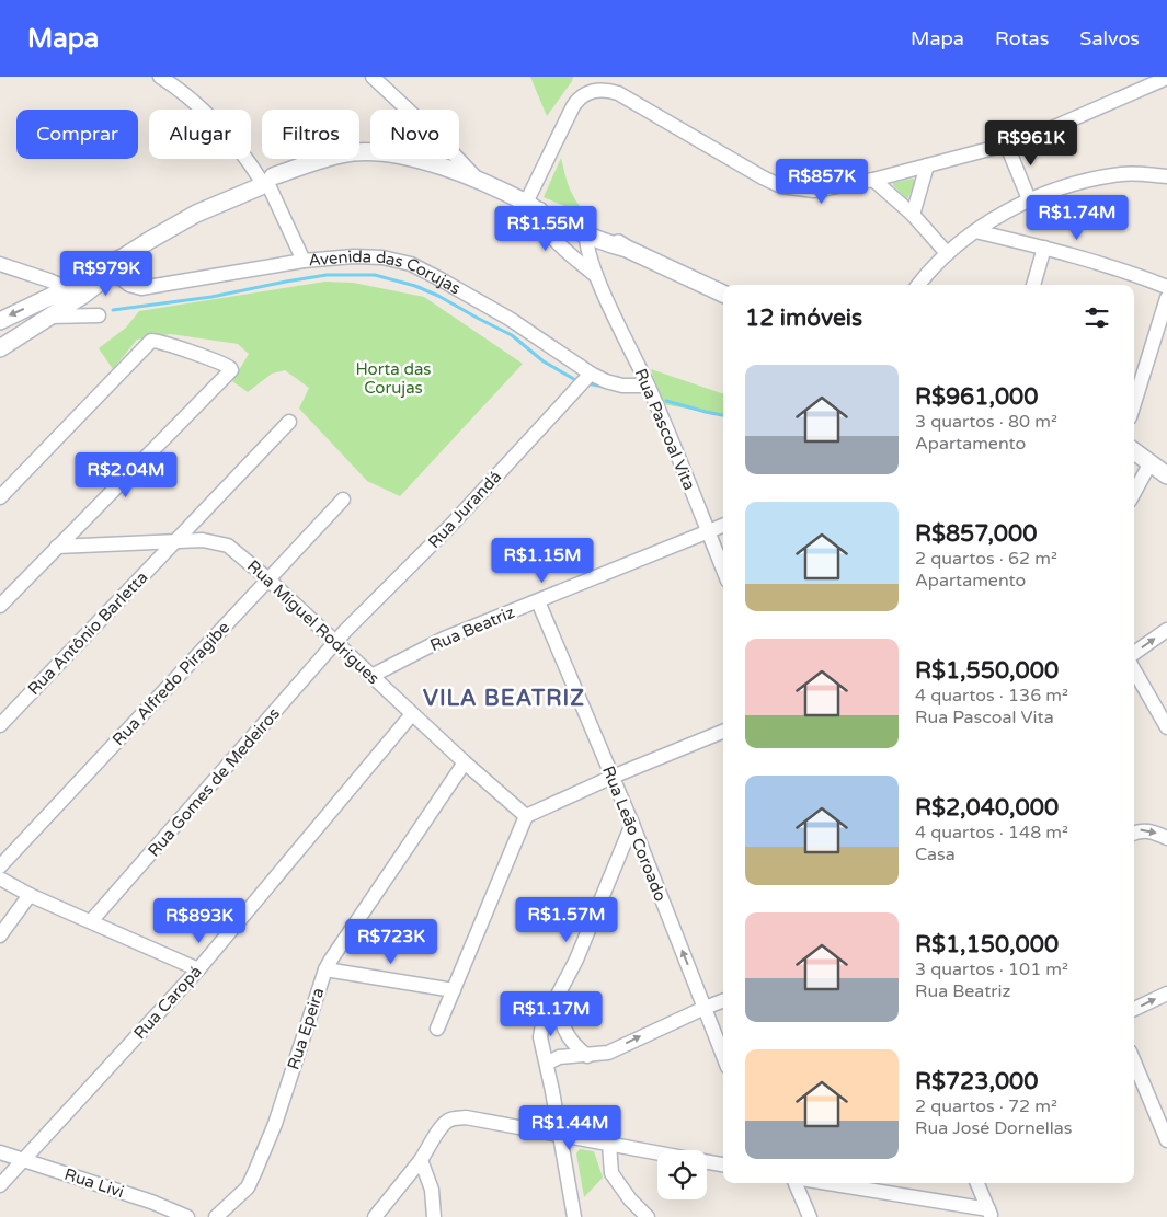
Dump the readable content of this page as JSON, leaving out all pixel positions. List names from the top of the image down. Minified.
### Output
{"streets":{"street":["Avenida das Corujas","Rua Pascoal Vita","Rua Jurandá","Rua Miguel Rodrigues","Rua Beatriz","Rua Antônio Barletta","Rua Alfredo Piragibe","Rua Gomes de Medeiros","Rua Leão Coroado","Rua Caropá","Rua Epeira","Rua Livi"]},"crossings":[["Avenida das Corujas","Rua Pascoal Vita"],["Avenida das Corujas","Rua Jurandá"],["Rua Pascoal Vita","Rua Beatriz"],["Rua Jurandá","Rua Miguel Rodrigues"],["Rua Jurandá","Rua Gomes de Medeiros"],["Rua Miguel Rodrigues","Rua Beatriz"],["Rua Miguel Rodrigues","Rua Antônio Barletta"],["Rua Miguel Rodrigues","Rua Alfredo Piragibe"],["Rua Miguel Rodrigues","Rua Gomes de Medeiros"],["Rua Miguel Rodrigues","Rua Caropá"],["Rua Miguel Rodrigues","Rua Epeira"],["Rua Beatriz","Rua Leão Coroado"],["Rua Caropá","Rua Livi"]],"districts":["VILA BEATRIZ"],"parks":["Horta das Corujas"],"page":{"header":"Mapa","nav":["Mapa","Rotas","Salvos"],"chip":["Comprar","Alugar","Filtros","Novo"],"price":["R$961K","R$857K","R$1.74M","R$1.55M","R$979K","R$2.04M","R$1.15M","R$1.57M","R$893K","R$723K","R$1.17M","R$1.44M"],"heading":"12 imóveis","list":[{"name":"R$961,000","note":"3 quartos · 80 m² · Apartamento"},{"name":"R$857,000","note":"2 quartos · 62 m² · Apartamento"},{"name":"R$1,550,000","note":"4 quartos · 136 m² · Rua Pascoal Vita"},{"name":"R$2,040,000","note":"4 quartos · 148 m² · Casa"},{"name":"R$1,150,000","note":"3 quartos · 101 m² · Rua Beatriz"},{"name":"R$723,000","note":"2 quartos · 72 m² · Rua José Dornellas"}]}}
